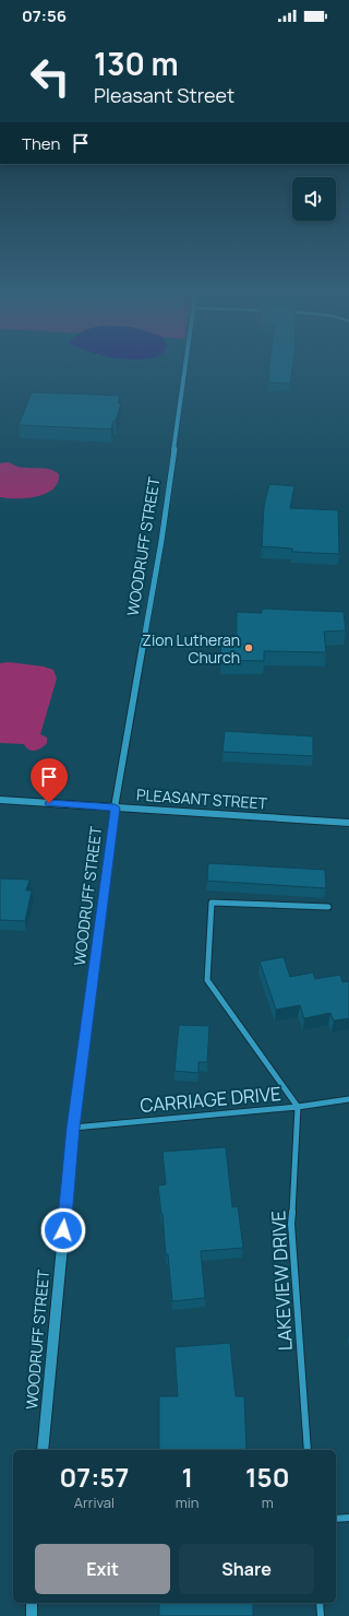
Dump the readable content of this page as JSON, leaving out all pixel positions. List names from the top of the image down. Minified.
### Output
{"streets":{"street":["WOODRUFF STREET","PLEASANT STREET","CARRIAGE DRIVE","LAKEVIEW DRIVE"]},"crossings":[["WOODRUFF STREET","PLEASANT STREET"],["WOODRUFF STREET","CARRIAGE DRIVE"],["CARRIAGE DRIVE","LAKEVIEW DRIVE"]],"places":["Zion Lutheran Church"],"page":{"status":"07:56","turn":["130 m","Pleasant Street"],"then":"Then","eta":["07:57","Arrival","1","min","150","m"],"buttons":["Exit","Share"]}}
